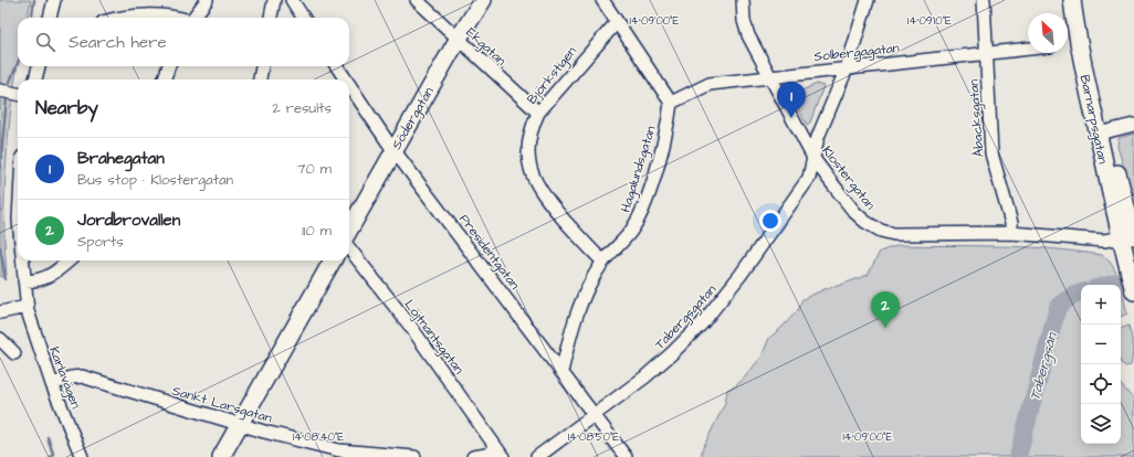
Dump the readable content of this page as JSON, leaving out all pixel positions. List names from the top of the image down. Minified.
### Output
{"streets":{"street":["Ekgatan","Solbergagatan","Björkstigen","Södergatan","Åbacksgatan","Barnarpsgatan","Hagalundsgatan","Klostergatan","Presidentgatan","Tabergsgatan","Löjtnantsgatan","Karlavägen","Sankt Larsgatan"]},"crossings":[["Ekgatan","Björkstigen"],["Ekgatan","Södergatan"],["Solbergagatan","Åbacksgatan"],["Solbergagatan","Hagalundsgatan"],["Solbergagatan","Klostergatan"],["Solbergagatan","Tabergsgatan"],["Björkstigen","Hagalundsgatan"],["Södergatan","Presidentgatan"],["Åbacksgatan","Klostergatan"],["Barnarpsgatan","Klostergatan"],["Hagalundsgatan","Presidentgatan"],["Klostergatan","Tabergsgatan"],["Presidentgatan","Tabergsgatan"],["Karlavägen","Sankt Larsgatan"]],"water":["Tabergsån"],"north":"top left","page":{"search":"Search here","heading":["Nearby","2 results"],"pins":["1","2"],"list":[{"mark":"1","name":"Brahegatan","note":"Bus stop · Klostergatan","value":"70 m"},{"mark":"2","name":"Jordbrovallen","note":"Sports","value":"110 m"}],"map_buttons":["+","−"]},"coordinates":["14°09'00\"E","14°09'10\"E","14°08'40\"E","14°08'50\"E"]}
